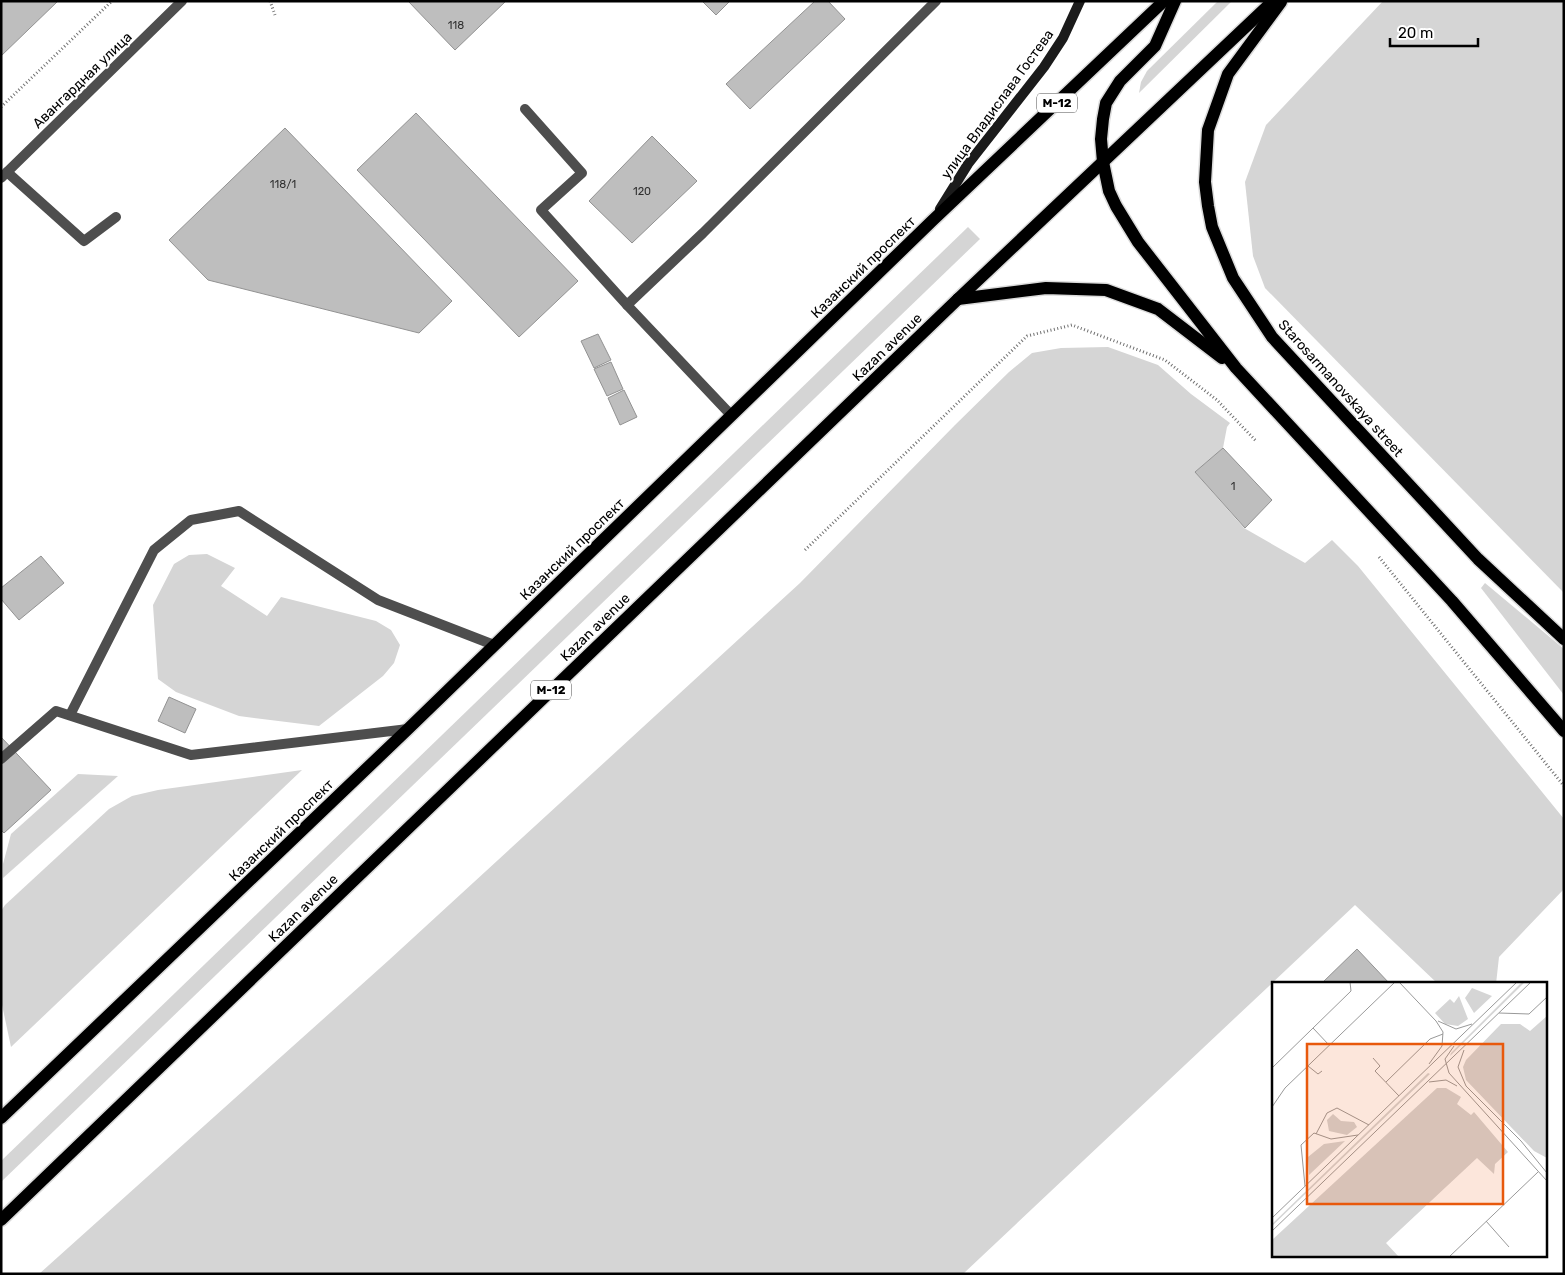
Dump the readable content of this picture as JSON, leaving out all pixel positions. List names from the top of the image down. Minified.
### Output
{"streets":{"main road":["М-12","улица Владислава Гостева","Казанский проспект","Kazan avenue","Starosarmanovskaya street"],"street":["Авангардная улица"]},"crossings":[["М-12","Kazan avenue"],["улица Владислава Гостева","Казанский проспект"]],"house_numbers":["118","118/1","120","1"],"scale_bar":"20 m"}
